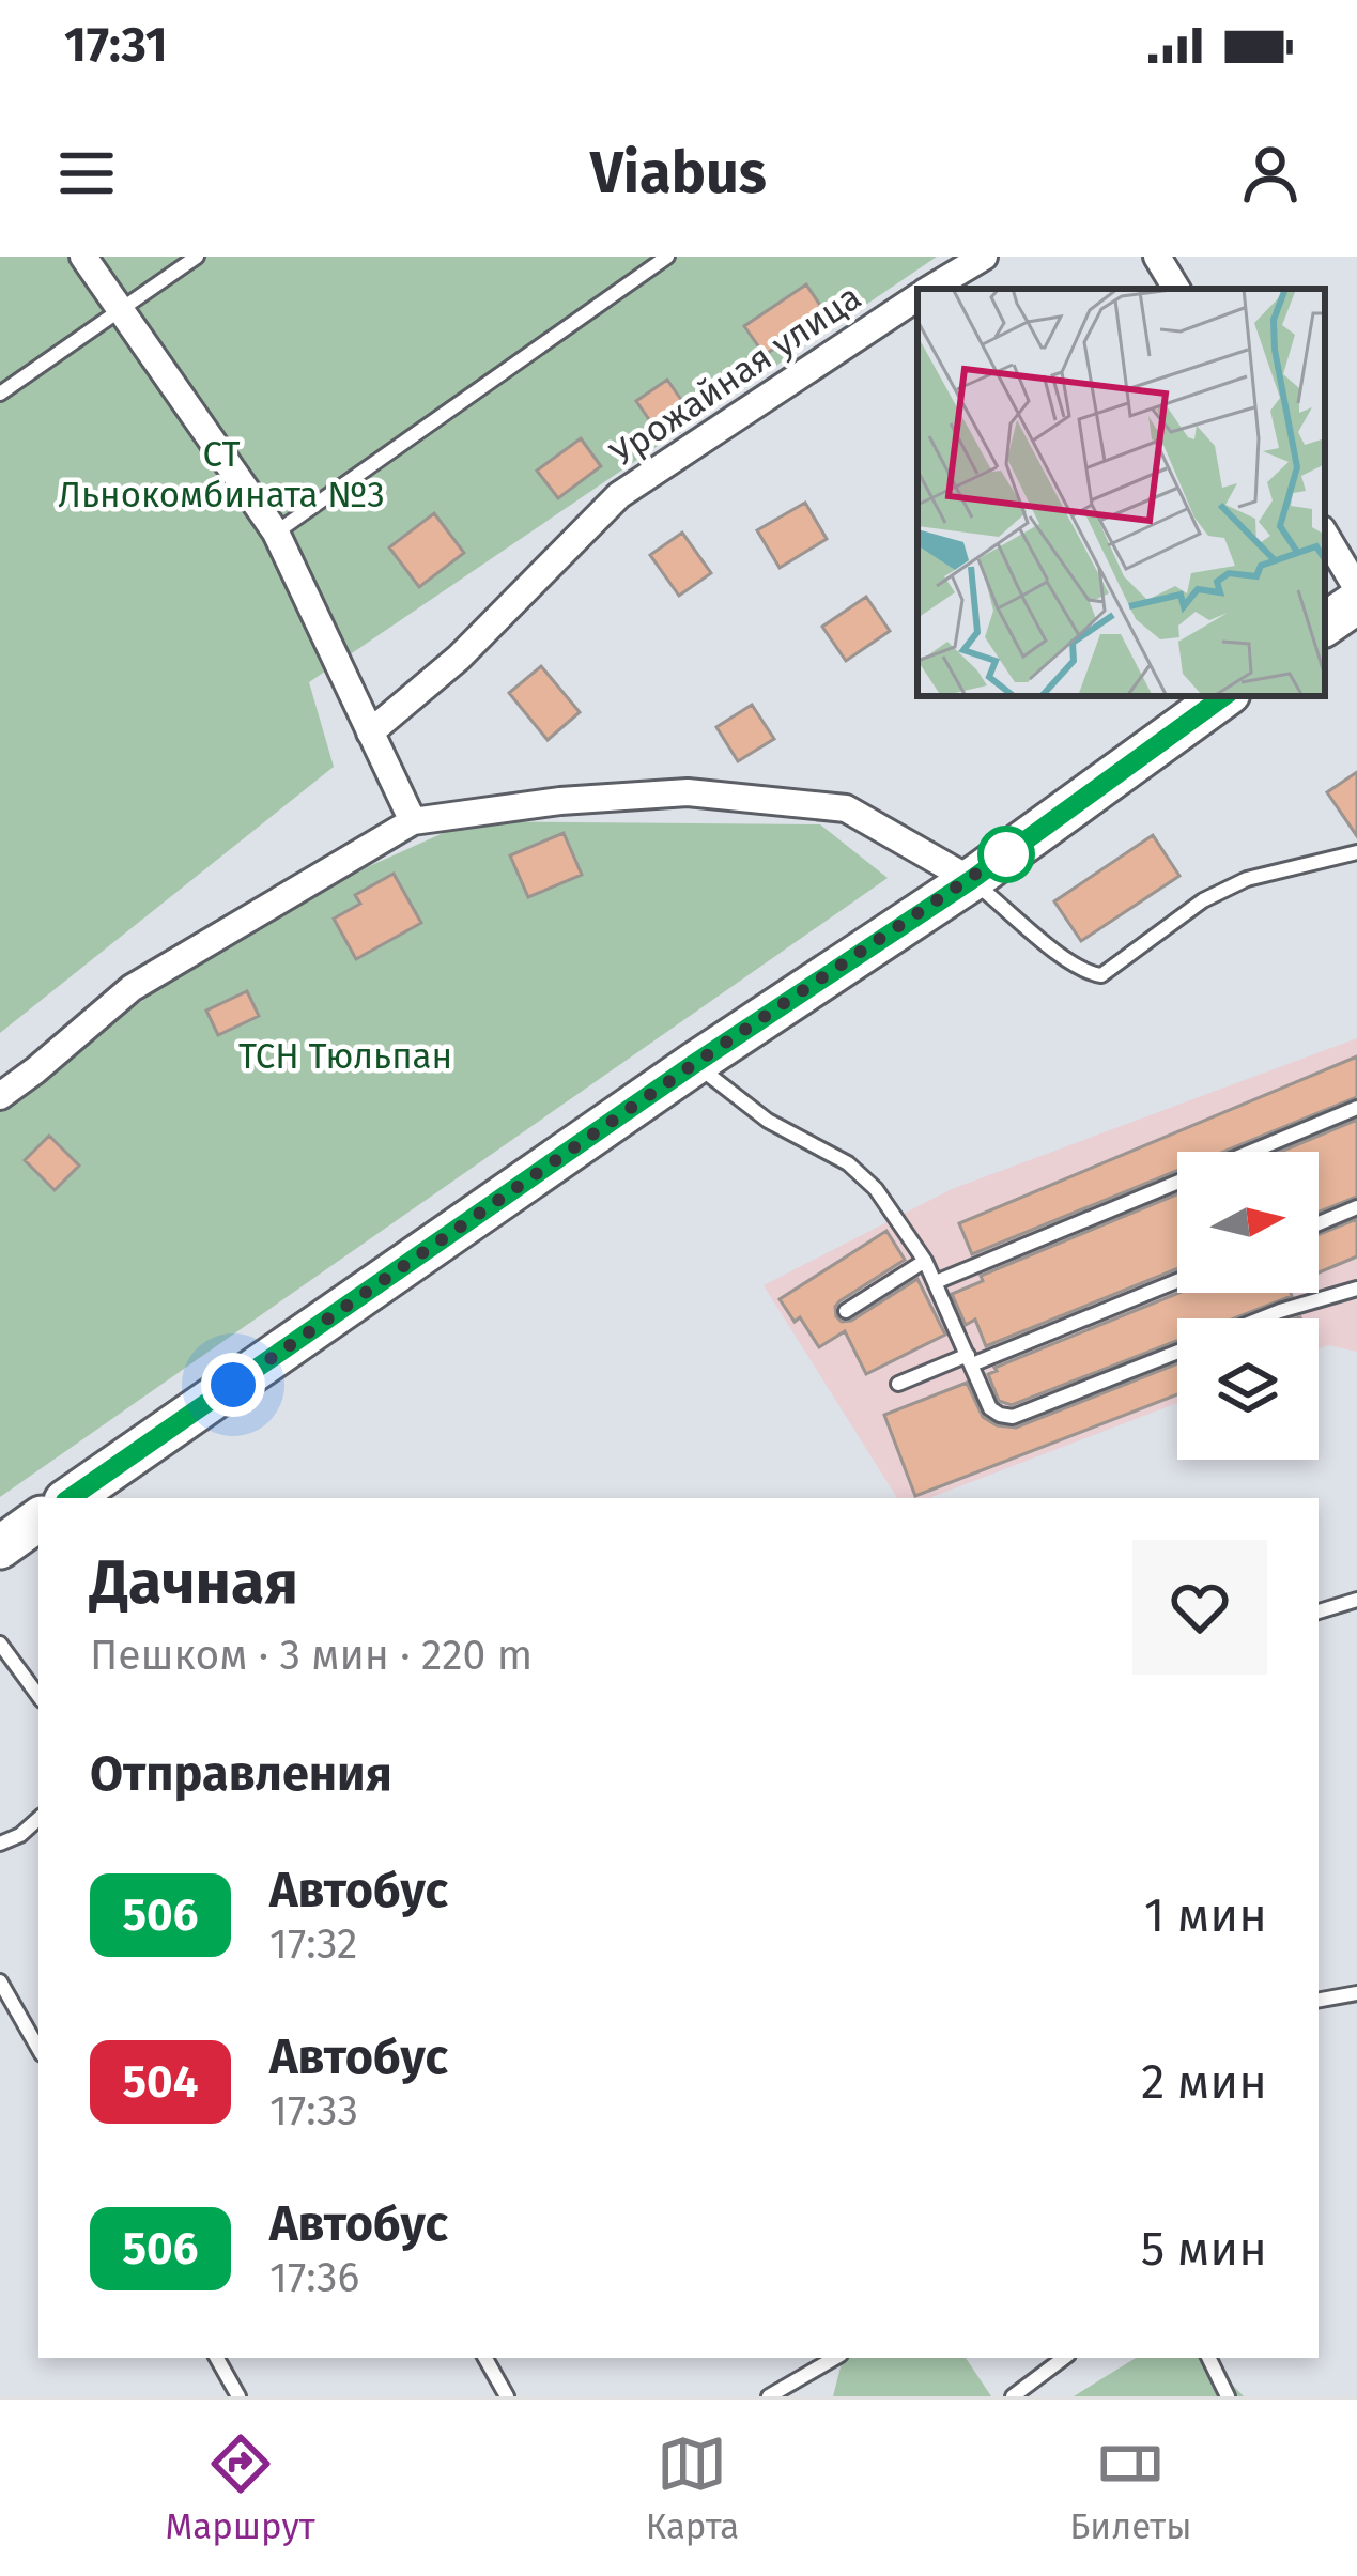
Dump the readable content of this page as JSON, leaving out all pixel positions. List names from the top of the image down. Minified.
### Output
{"streets":{"street":["Урожайная улица"]},"parks":["СТ Льнокомбината №3","ТСН Тюльпан"],"lines":["bus line 506"],"north":"right","page":{"status":"17:31","header":"Viabus","heading":[["Дачная","Пешком · 3 мин · 220 m"],"Отправления"],"list":[{"mark":"506","name":"Автобус","note":"17:32","value":"1 мин"},{"mark":"504","name":"Автобус","note":"17:33","value":"2 мин"},{"mark":"506","name":"Автобус","note":"17:36","value":"5 мин"}],"tabs":["Маршрут","Карта","Билеты"]}}
